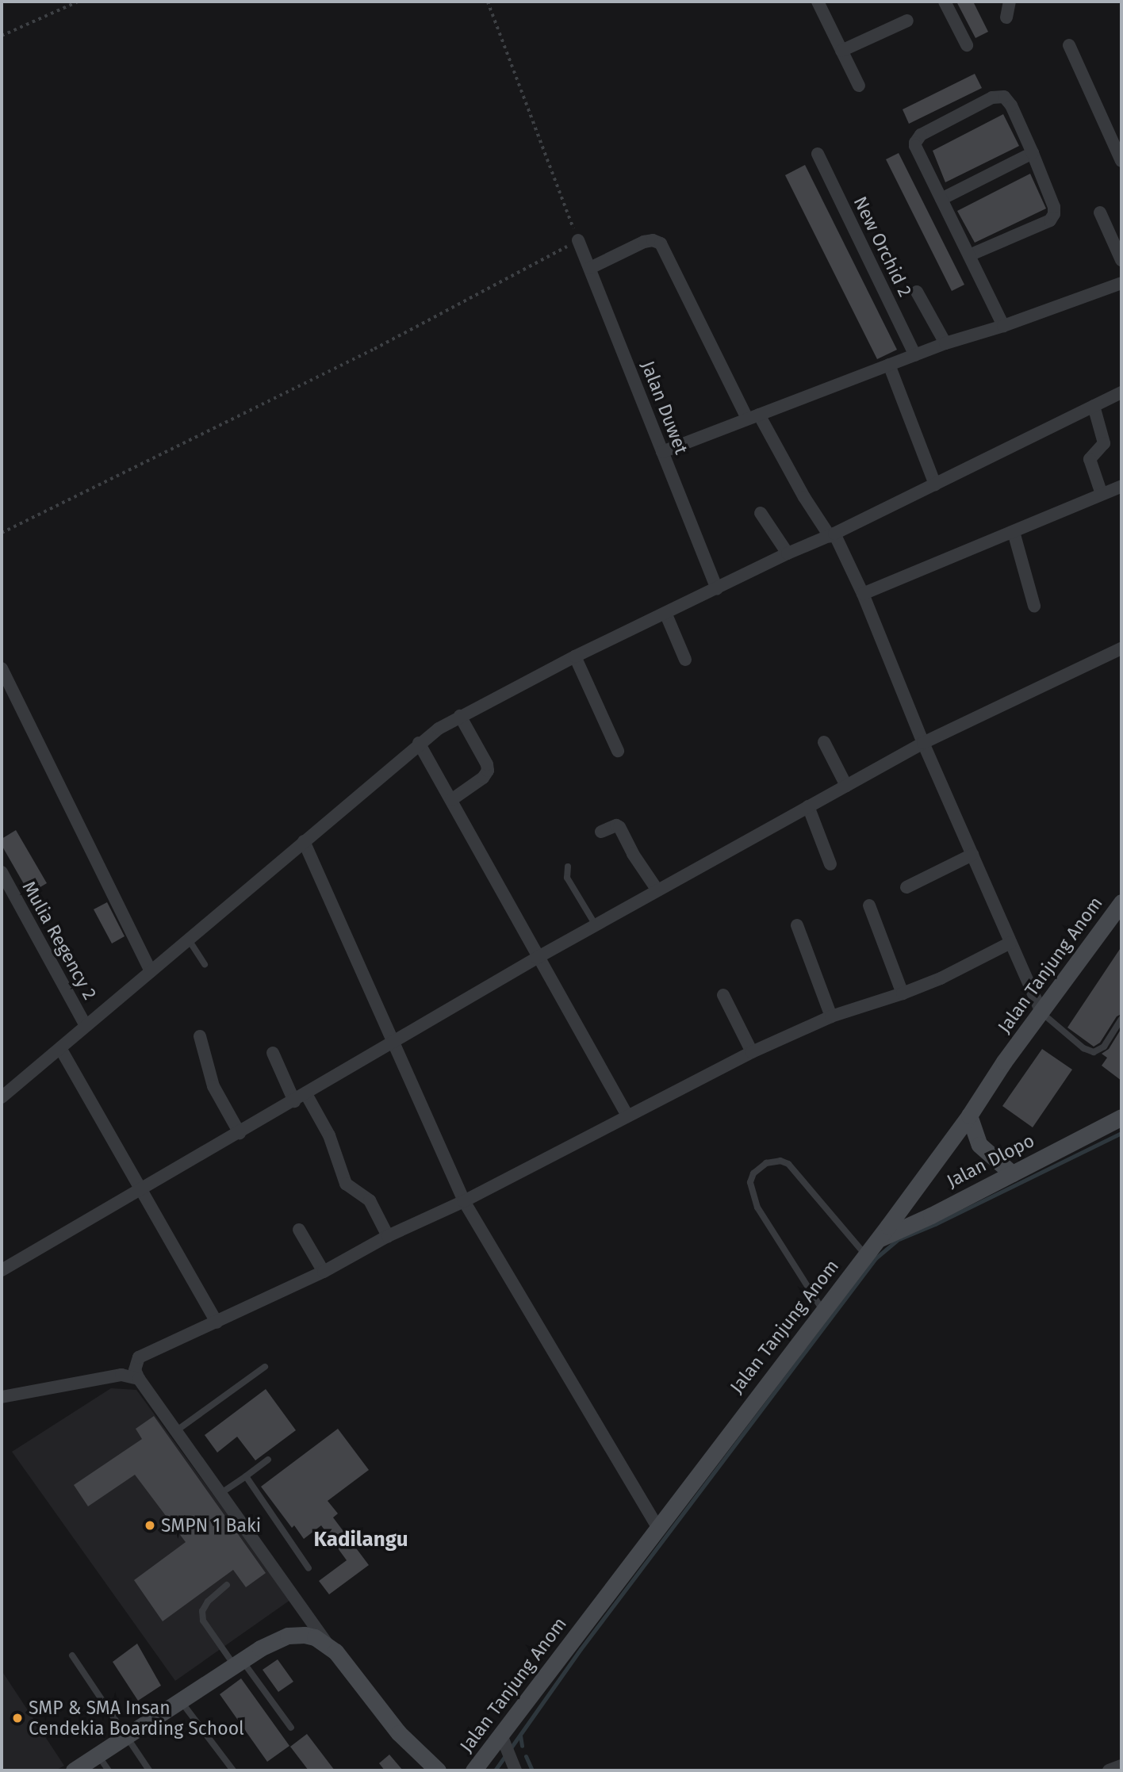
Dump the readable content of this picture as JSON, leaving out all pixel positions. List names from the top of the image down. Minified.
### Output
{"streets":{"main road":["Jalan Tanjung Anom","Jalan Dlopo"],"street":["New Orchid 2","Jalan Duwet","Mulia Regency 2"]},"crossings":[["Jalan Tanjung Anom","Jalan Dlopo"]],"districts":["Kadilangu"],"places":["SMPN 1 Baki","SMP & SMA Insan Cendekia Boarding School"]}
